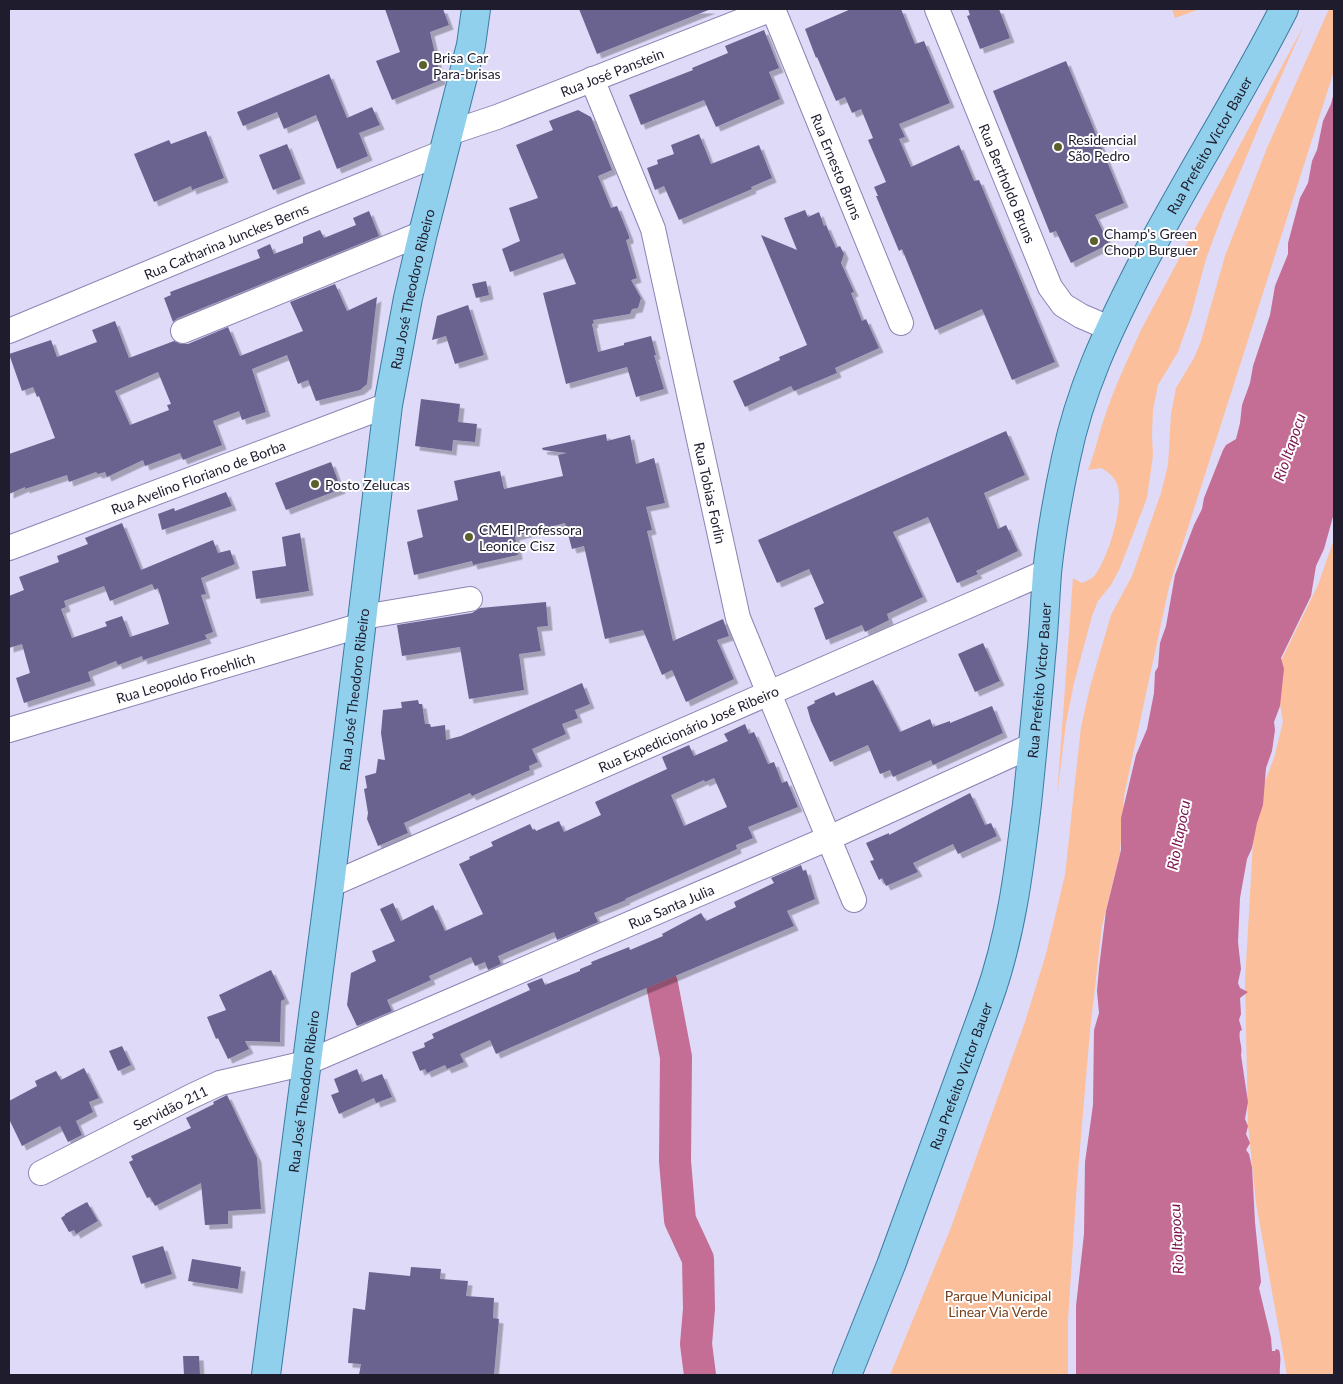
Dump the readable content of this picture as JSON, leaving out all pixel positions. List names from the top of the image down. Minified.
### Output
{"streets":{"main road":["Rua Prefeito Victor Bauer","Rua José Theodoro Ribeiro"],"street":["Rua José Panstein","Rua Ernesto Bruns","Rua Bertholdo Bruns","Rua Catharina Junckes Berns","Rua Avelino Floriano de Borba","Rua Tobias Forlin","Rua Leopoldo Froehlich","Rua Expedicionário José Ribeiro","Rua Santa Julia","Servidão 211"]},"crossings":[["Rua José Panstein","Rua Ernesto Bruns"],["Rua José Panstein","Rua Catharina Junckes Berns"],["Rua José Panstein","Rua José Theodoro Ribeiro"],["Rua José Panstein","Rua Tobias Forlin"],["Rua Prefeito Victor Bauer","Rua Bertholdo Bruns"],["Rua Prefeito Victor Bauer","Rua Expedicionário José Ribeiro"],["Rua Prefeito Victor Bauer","Rua Santa Julia"],["Rua Catharina Junckes Berns","Rua José Theodoro Ribeiro"],["Rua José Theodoro Ribeiro","Rua Avelino Floriano de Borba"],["Rua José Theodoro Ribeiro","Rua Leopoldo Froehlich"],["Rua José Theodoro Ribeiro","Rua Expedicionário José Ribeiro"],["Rua José Theodoro Ribeiro","Rua Santa Julia"],["Rua José Theodoro Ribeiro","Servidão 211"],["Rua Tobias Forlin","Rua Expedicionário José Ribeiro"],["Rua Tobias Forlin","Rua Santa Julia"],["Rua Santa Julia","Servidão 211"]],"water":["Rio Itapocu"],"parks":["Parque Municipal Linear Via Verde"],"places":["Brisa Car Para-brisas","Residencial São Pedro","Champ's Green Chopp Burguer","Posto Zelucas","CMEI Professora Leonice Cisz"]}
